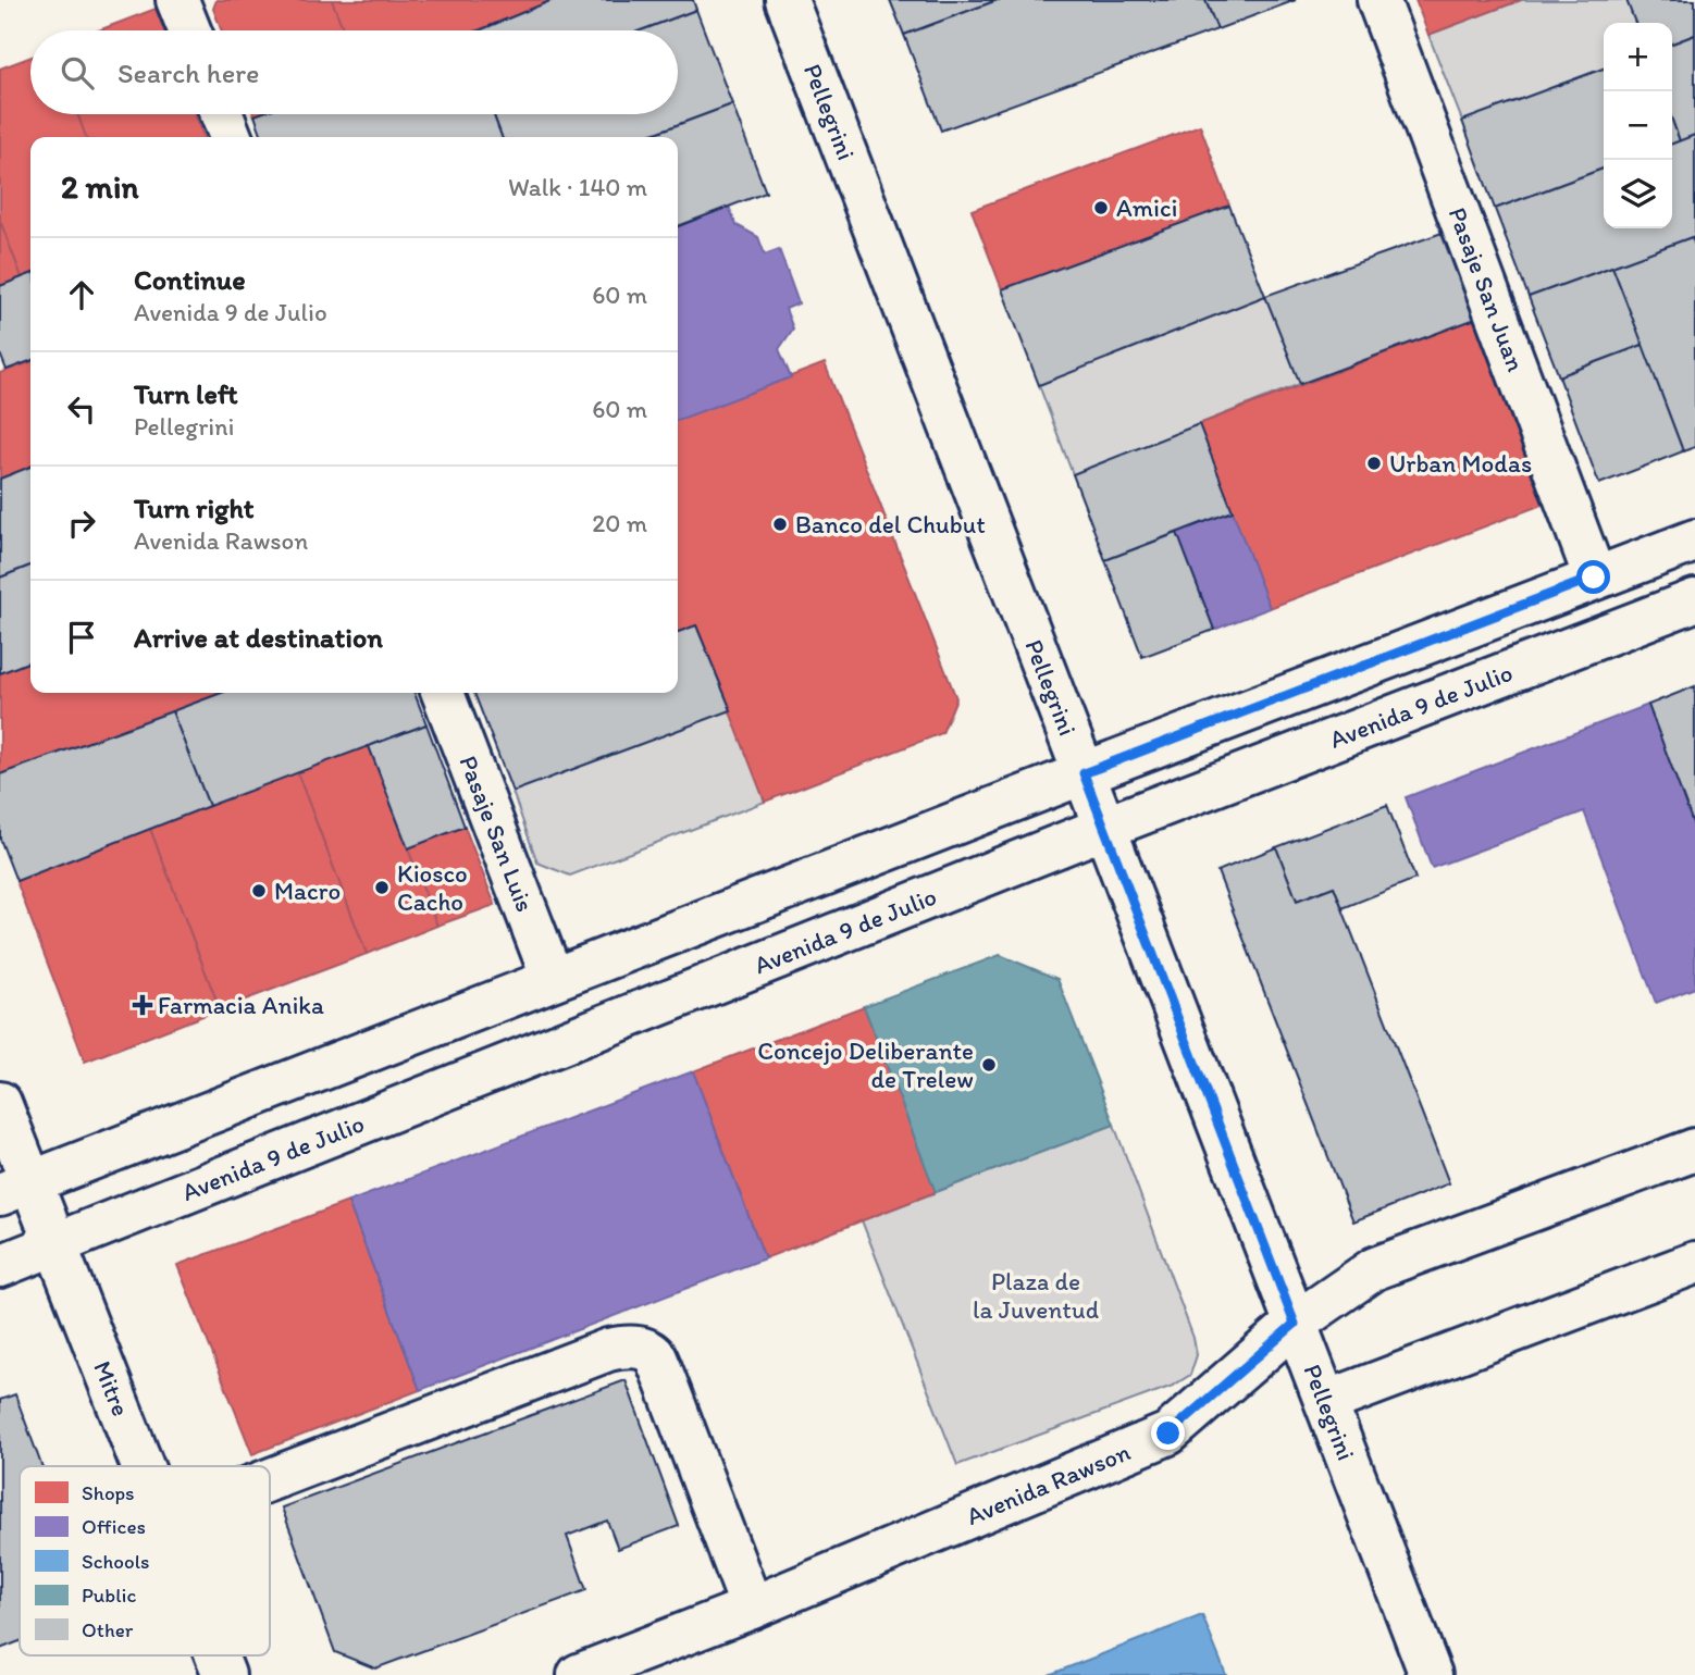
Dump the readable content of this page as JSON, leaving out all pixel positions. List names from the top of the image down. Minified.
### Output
{"streets":{"street":["Pellegrini","Pasaje San Juan","Avenida 9 de Julio","Pasaje San Luis","Mitre","Avenida Rawson"]},"crossings":[["Pellegrini","Avenida 9 de Julio"],["Pellegrini","Avenida Rawson"],["Avenida 9 de Julio","Mitre"]],"parks":["Plaza de la Juventud"],"places":{"other":["Amici","Urban Modas","Banco del Chubut","Kiosco Cacho","Macro","Concejo Deliberante de Trelew"],"health":["Farmacia Anika"]},"legend":["Shops","Offices","Schools","Public","Other"],"page":{"map_buttons":["+","−"],"search":"Search here","heading":["2 min","Walk · 140 m"],"list":[["Continue","Avenida 9 de Julio","60 m"],["Turn left","Pellegrini","60 m"],["Turn right","Avenida Rawson","20 m"],"Arrive at destination"]}}
